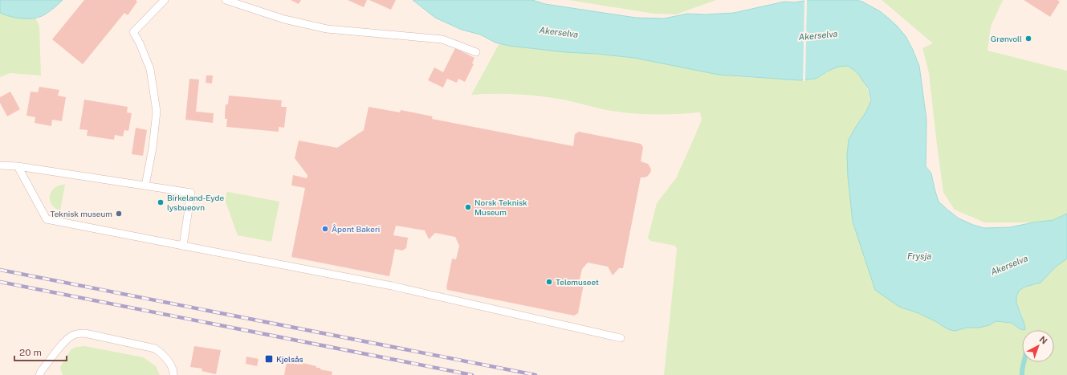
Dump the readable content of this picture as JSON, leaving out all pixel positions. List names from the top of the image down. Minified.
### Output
{"water":["Akerselva","Frysja"],"places":{"other":["Grønvoll","Birkeland-Eyde lysbueovn","Norsk Teknisk Museum","Teknisk museum","Åpent Bakeri","Telemuseet"],"transit":["Kjelsås"]},"scale_bar":"20 m","north":"top right"}
